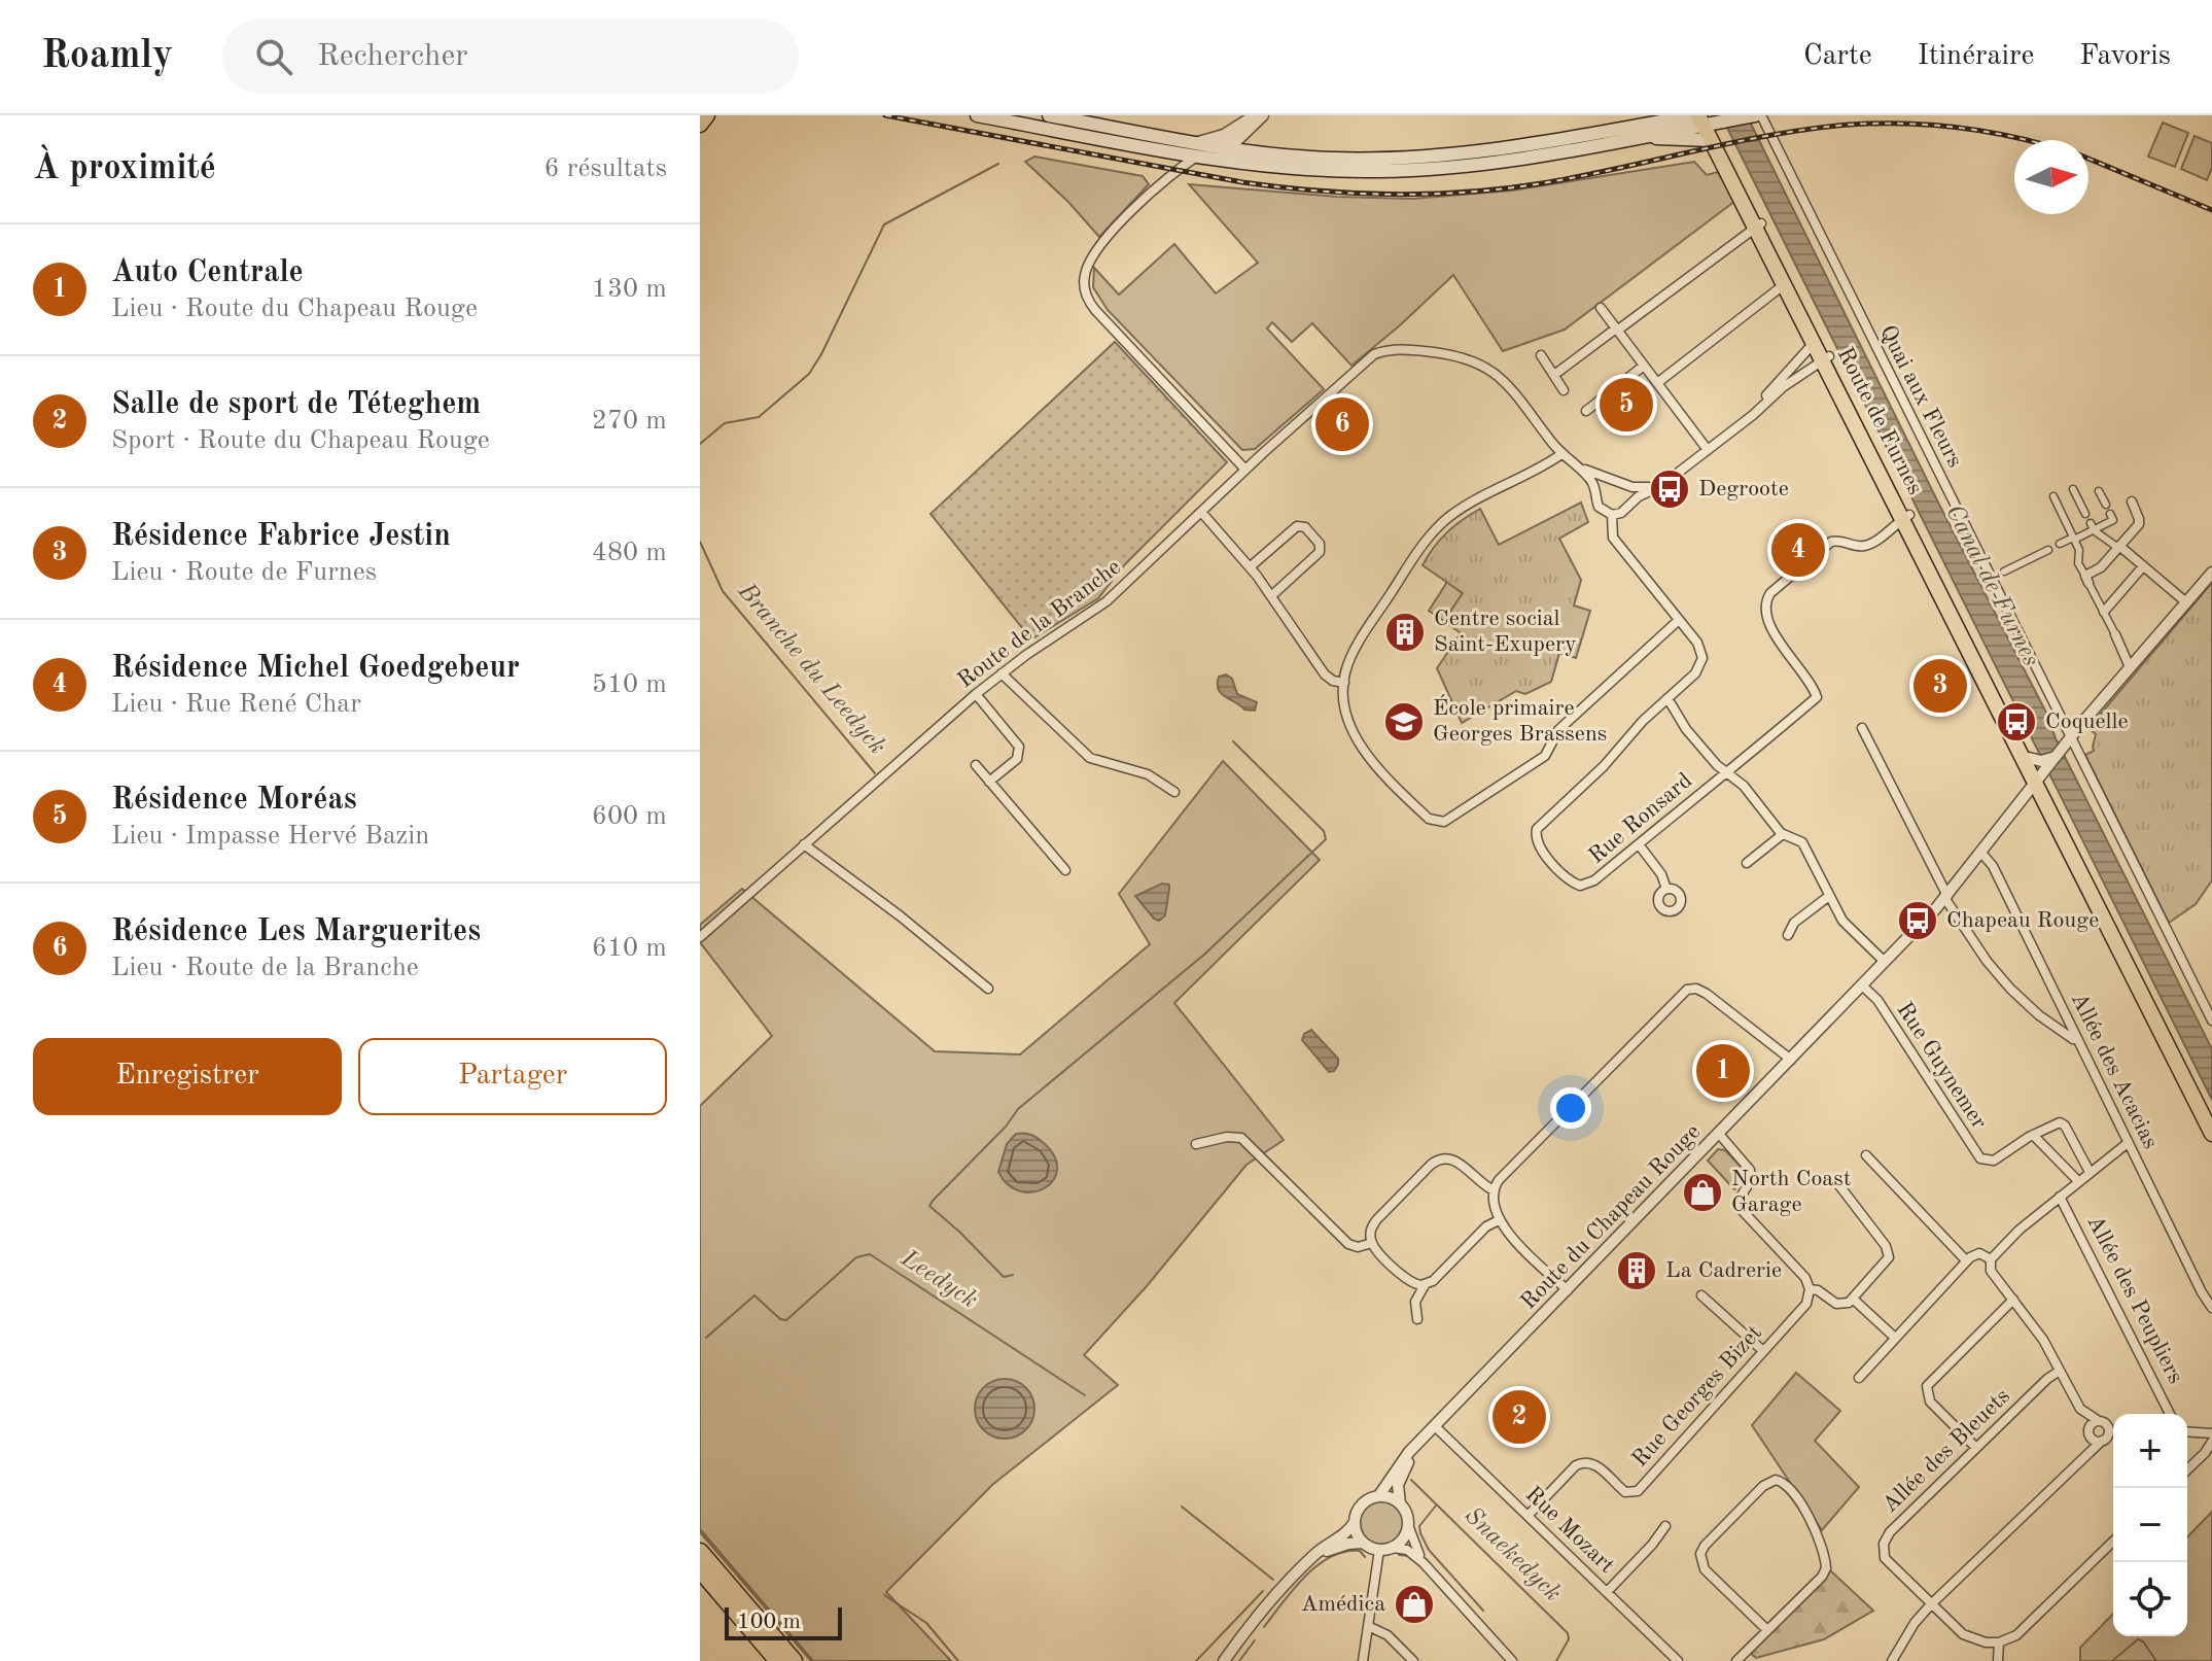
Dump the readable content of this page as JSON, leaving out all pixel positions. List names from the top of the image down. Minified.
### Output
{"streets":{"main road":["Route de Furnes"],"street":["Quai aux Fleurs","Route de la Branche","Rue Ronsard","Rue Guynemer","Allée des Acacias","Route du Chapeau Rouge","Allée des Peupliers","Rue Georges Bizet","Allée des Bleuets","Rue Mozart"]},"crossings":[["Quai aux Fleurs","Route du Chapeau Rouge"],["Route de Furnes","Rue Ronsard"],["Route de Furnes","Route du Chapeau Rouge"],["Rue Guynemer","Route du Chapeau Rouge"],["Allée des Acacias","Route du Chapeau Rouge"],["Route du Chapeau Rouge","Rue Mozart"],["Rue Georges Bizet","Rue Mozart"]],"water":["Canal de Furnes","Branche du Leedyck","Leedyck","Snaekedyck"],"places":{"bus stop":["Degroote","Coquelle","Chapeau Rouge"],"building":["Centre social Saint-Exupery","La Cadrerie"],"school or university":["École primaire Georges Brassens"],"shop":["North Coast Garage","Amédica"]},"scale_bar":"100 m","north":"right","page":{"header":"Roamly","search":"Rechercher","nav":["Carte","Itinéraire","Favoris"],"heading":["À proximité","6 résultats"],"list":[{"mark":"1","name":"Auto Centrale","note":"Lieu · Route du Chapeau Rouge","value":"130 m"},{"mark":"2","name":"Salle de sport de Téteghem","note":"Sport · Route du Chapeau Rouge","value":"270 m"},{"mark":"3","name":"Résidence Fabrice Jestin","note":"Lieu · Route de Furnes","value":"480 m"},{"mark":"4","name":"Résidence Michel Goedgebeur","note":"Lieu · Rue René Char","value":"510 m"},{"mark":"5","name":"Résidence Moréas","note":"Lieu · Impasse Hervé Bazin","value":"600 m"},{"mark":"6","name":"Résidence Les Marguerites","note":"Lieu · Route de la Branche","value":"610 m"}],"pins":["5","6","4","3","1","2"],"buttons":["Enregistrer","Partager"],"map_buttons":["+","−"],"scale":"100 m"}}
